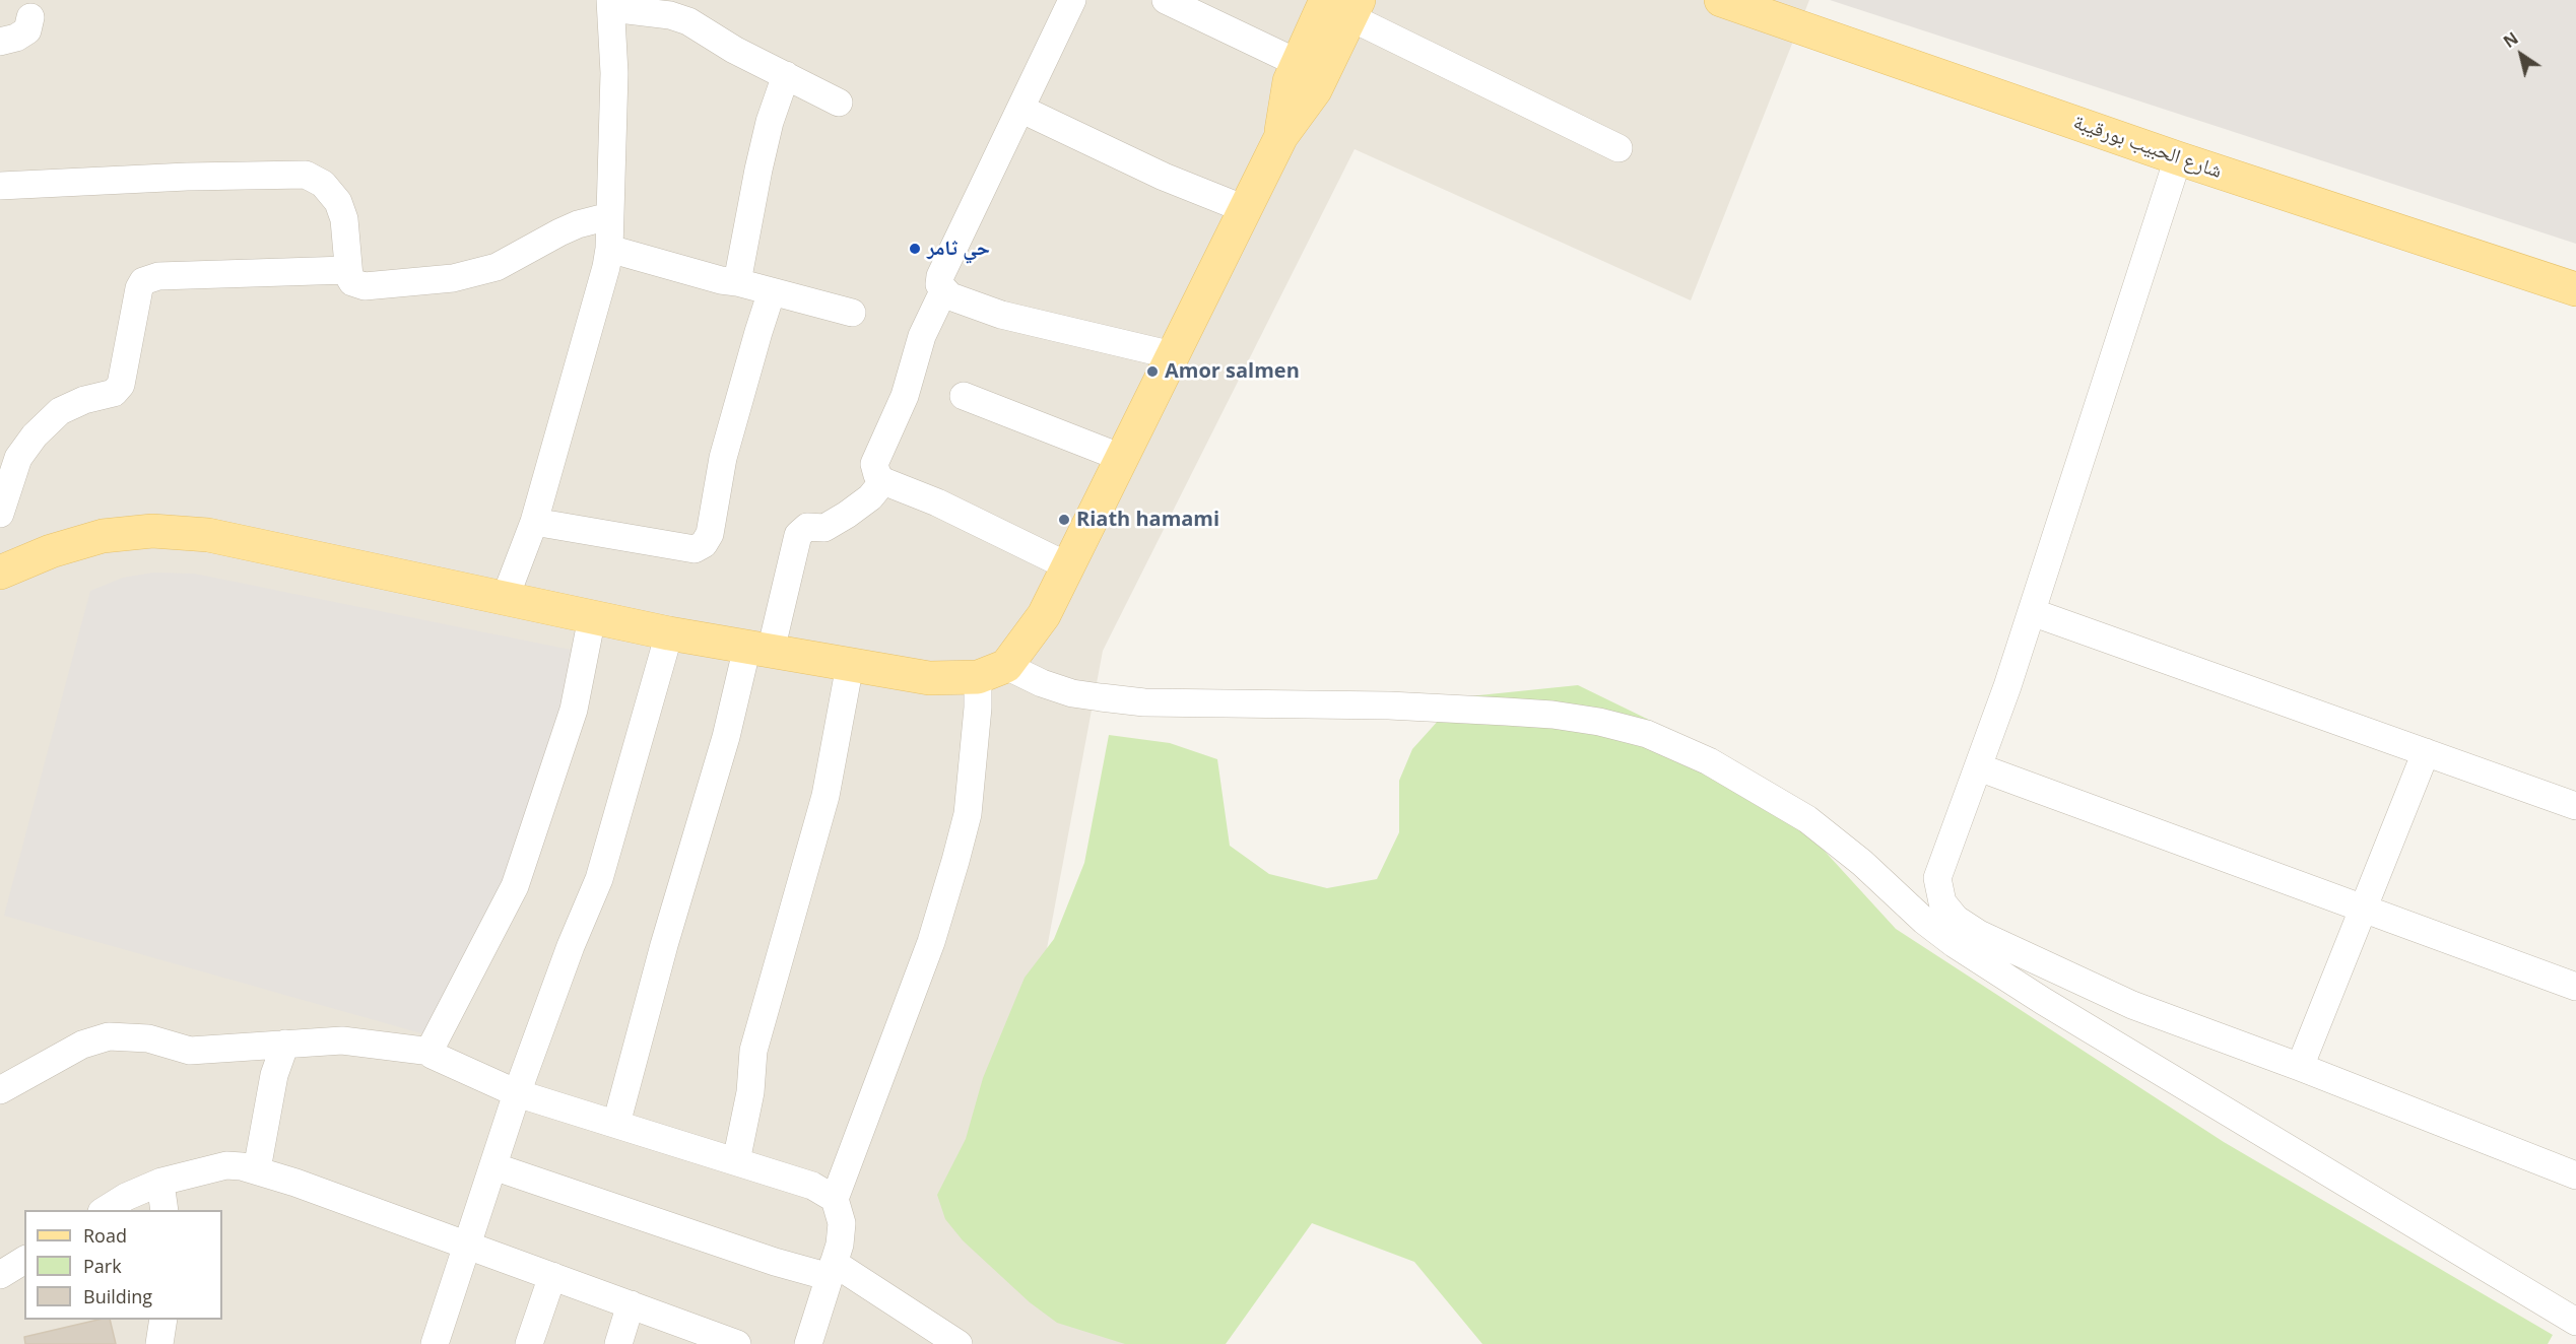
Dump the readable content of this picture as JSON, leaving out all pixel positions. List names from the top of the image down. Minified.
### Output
{"streets":{"main road":["شارع الحبيب بورقيبة"]},"places":["حي ثامر","Amor salmen","Riath hamami"],"legend":["Road","Park","Building"],"north":"top left"}
